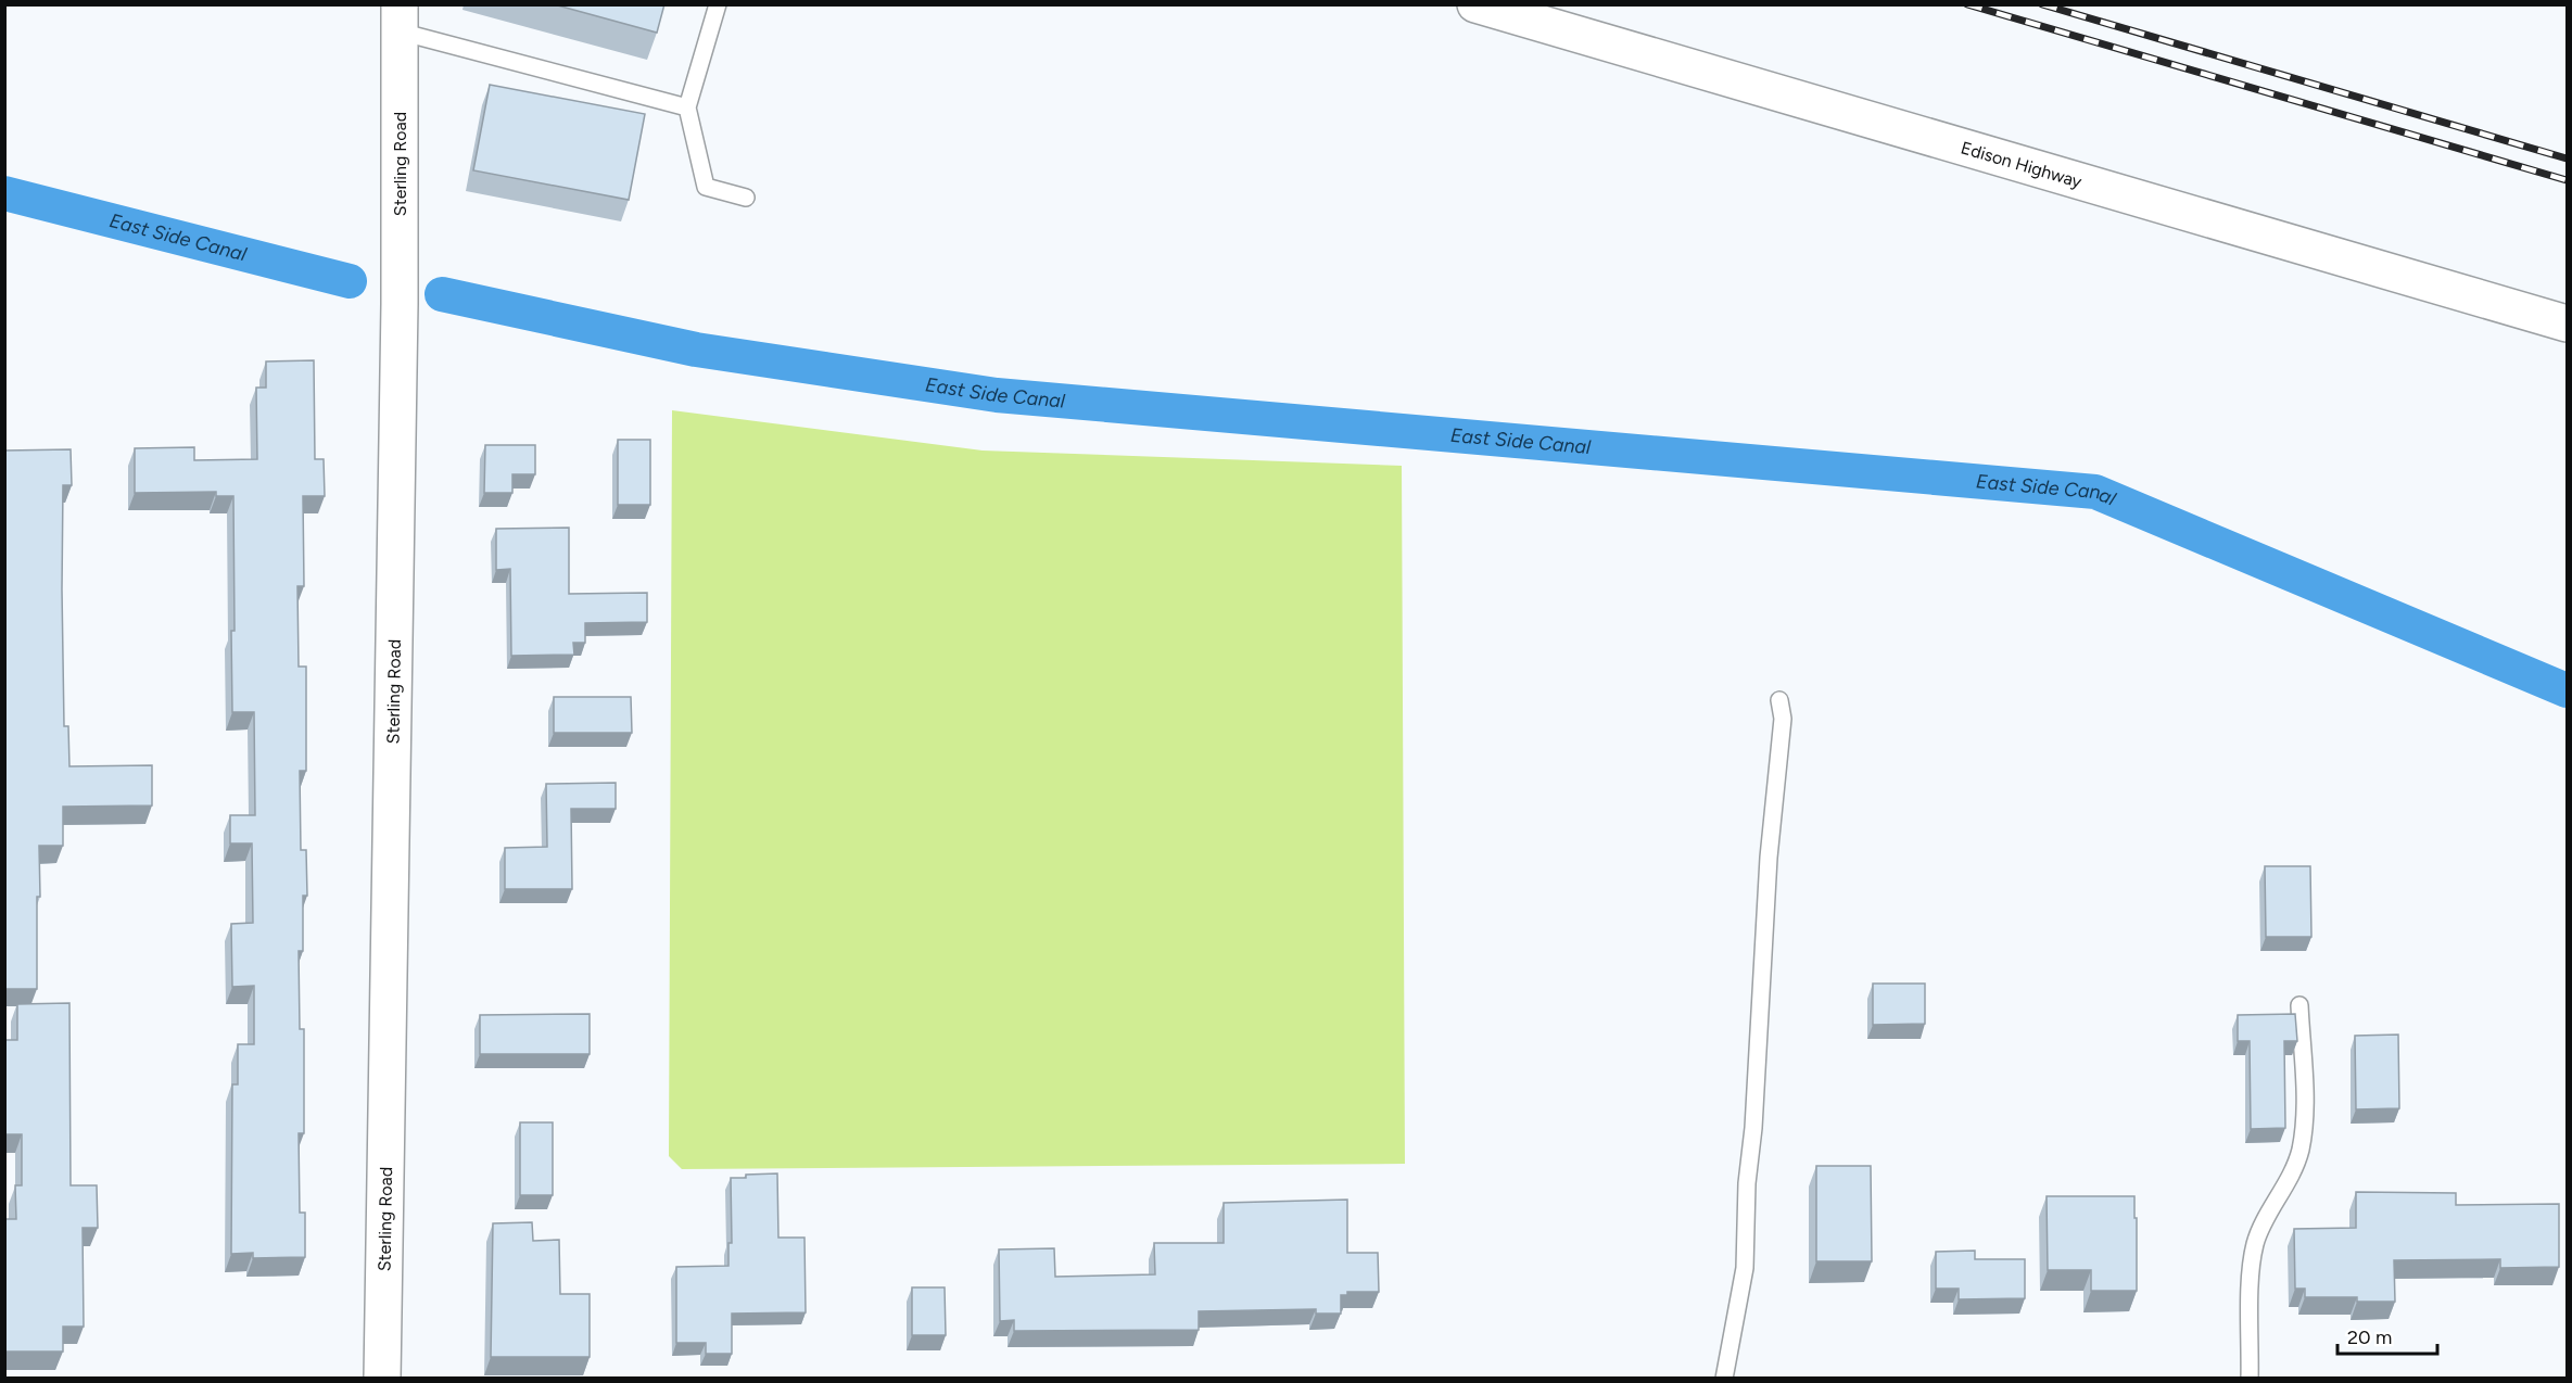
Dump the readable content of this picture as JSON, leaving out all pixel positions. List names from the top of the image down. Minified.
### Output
{"streets":{"street":["Sterling Road","Edison Highway"]},"water":["East Side Canal"],"scale_bar":"20 m"}
